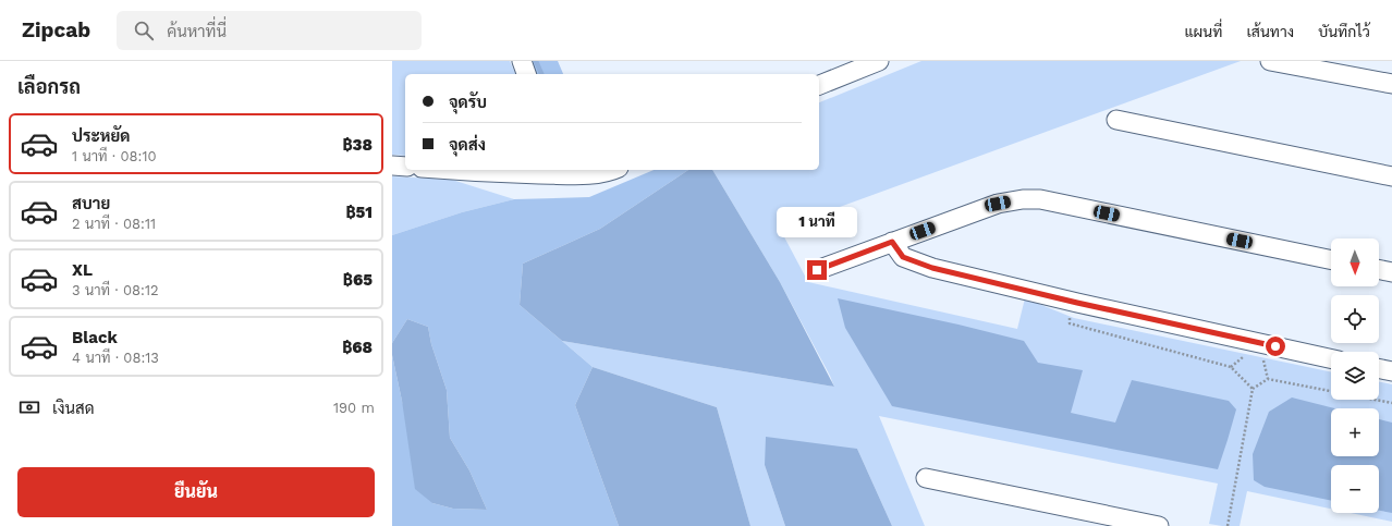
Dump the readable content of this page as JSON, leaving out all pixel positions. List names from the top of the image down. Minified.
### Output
{"north":"bottom","page":{"header":"Zipcab","search":"ค้นหาที่นี่","nav":["แผนที่","เส้นทาง","บันทึกไว้"],"heading":"เลือกรถ","banner":["จุดรับ","จุดส่ง"],"list":[{"name":"ประหยัด","note":"1 นาที · 08:10","value":"฿38"},{"name":"สบาย","note":"2 นาที · 08:11","value":"฿51"},{"name":"XL","note":"3 นาที · 08:12","value":"฿65"},{"name":"Black","note":"4 นาที · 08:13","value":"฿68"}],"bubble":"1 นาที","map_buttons":["+","−"],"pay":["เงินสด","190 m"],"buttons":"ยืนยัน"}}
